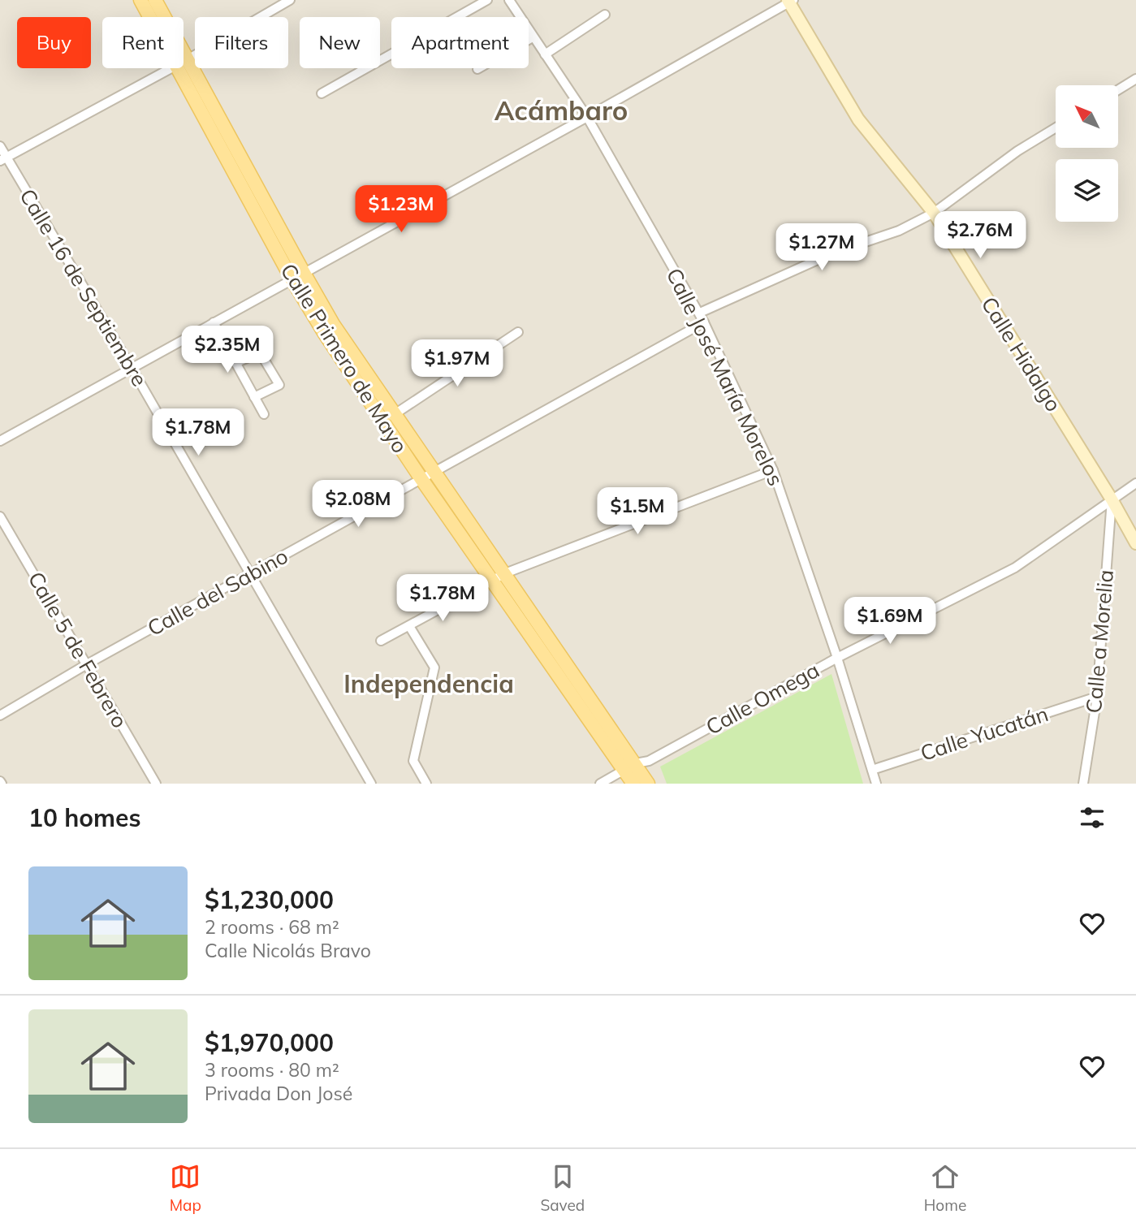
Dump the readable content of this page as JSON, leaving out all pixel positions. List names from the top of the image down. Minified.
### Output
{"streets":{"main road":["Calle Primero de Mayo"],"street":["Calle 16 de Septiembre","Calle Hidalgo","Calle José María Morelos","Calle del Sabino","Calle a Morelia","Calle 5 de Febrero","Calle Omega","Calle Yucatán"]},"crossings":[["Calle 16 de Septiembre","Calle del Sabino"],["Calle Hidalgo","Calle a Morelia"],["Calle Hidalgo","Calle Omega"],["Calle Primero de Mayo","Calle del Sabino"],["Calle Primero de Mayo","Calle Omega"],["Calle José María Morelos","Calle del Sabino"],["Calle José María Morelos","Calle Omega"],["Calle José María Morelos","Calle Yucatán"],["Calle del Sabino","Calle 5 de Febrero"],["Calle a Morelia","Calle Omega"],["Calle a Morelia","Calle Yucatán"]],"districts":["Acámbaro","Independencia"],"north":"top left","page":{"chip":["Buy","Rent","Filters","New","Apartment"],"price":["$1.23M","$2.76M","$1.27M","$2.35M","$1.97M","$1.78M","$2.08M","$1.5M","$1.78M","$1.69M"],"heading":"10 homes","list":[{"name":"$1,230,000","note":"2 rooms · 68 m² · Calle Nicolás Bravo"},{"name":"$1,970,000","note":"3 rooms · 80 m² · Privada Don José"}],"tabs":["Map","Saved","Home"]}}
